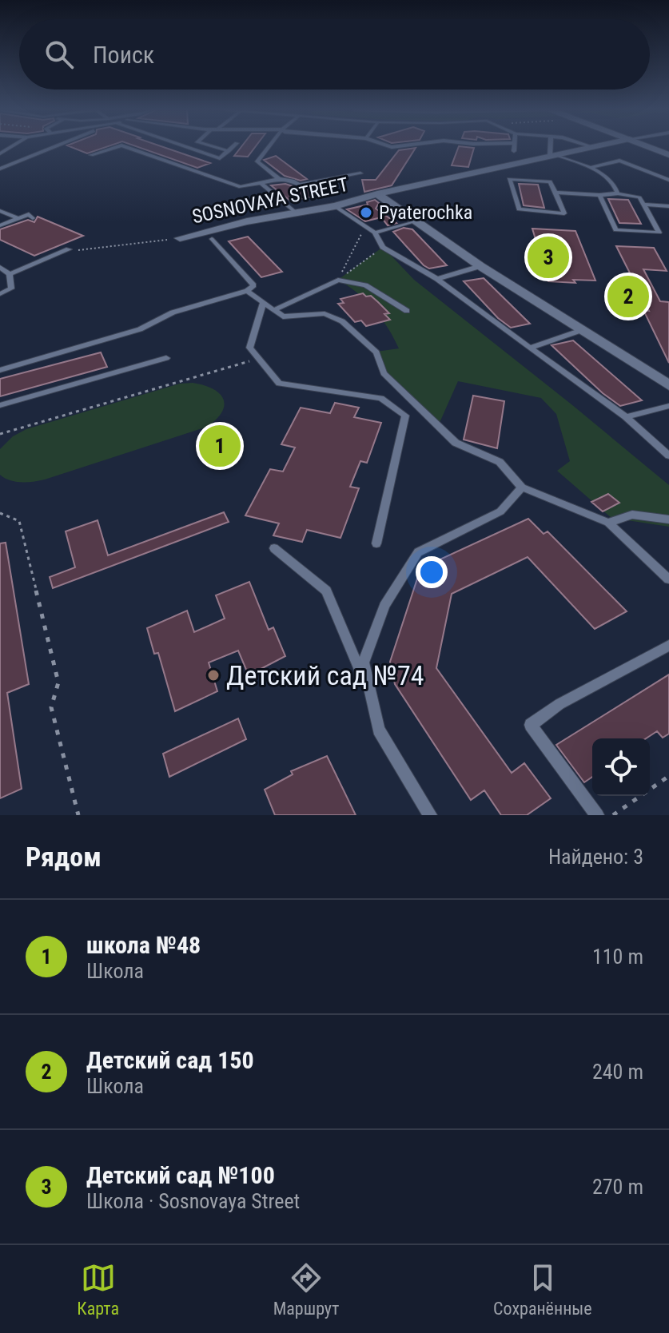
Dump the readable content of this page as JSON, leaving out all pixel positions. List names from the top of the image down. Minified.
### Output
{"streets":{"street":["SOSNOVAYA STREET"]},"places":["Pyaterochka","Детский сад №74"],"page":{"search":"Поиск","pins":["3","2","1"],"heading":["Рядом","Найдено: 3"],"list":[{"mark":"1","name":"школа №48","note":"Школа","value":"110 m"},{"mark":"2","name":"Детский сад 150","note":"Школа","value":"240 m"},{"mark":"3","name":"Детский сад №100","note":"Школа · Sosnovaya Street","value":"270 m"}],"nav":["Карта","Маршрут","Сохранённые"]}}
